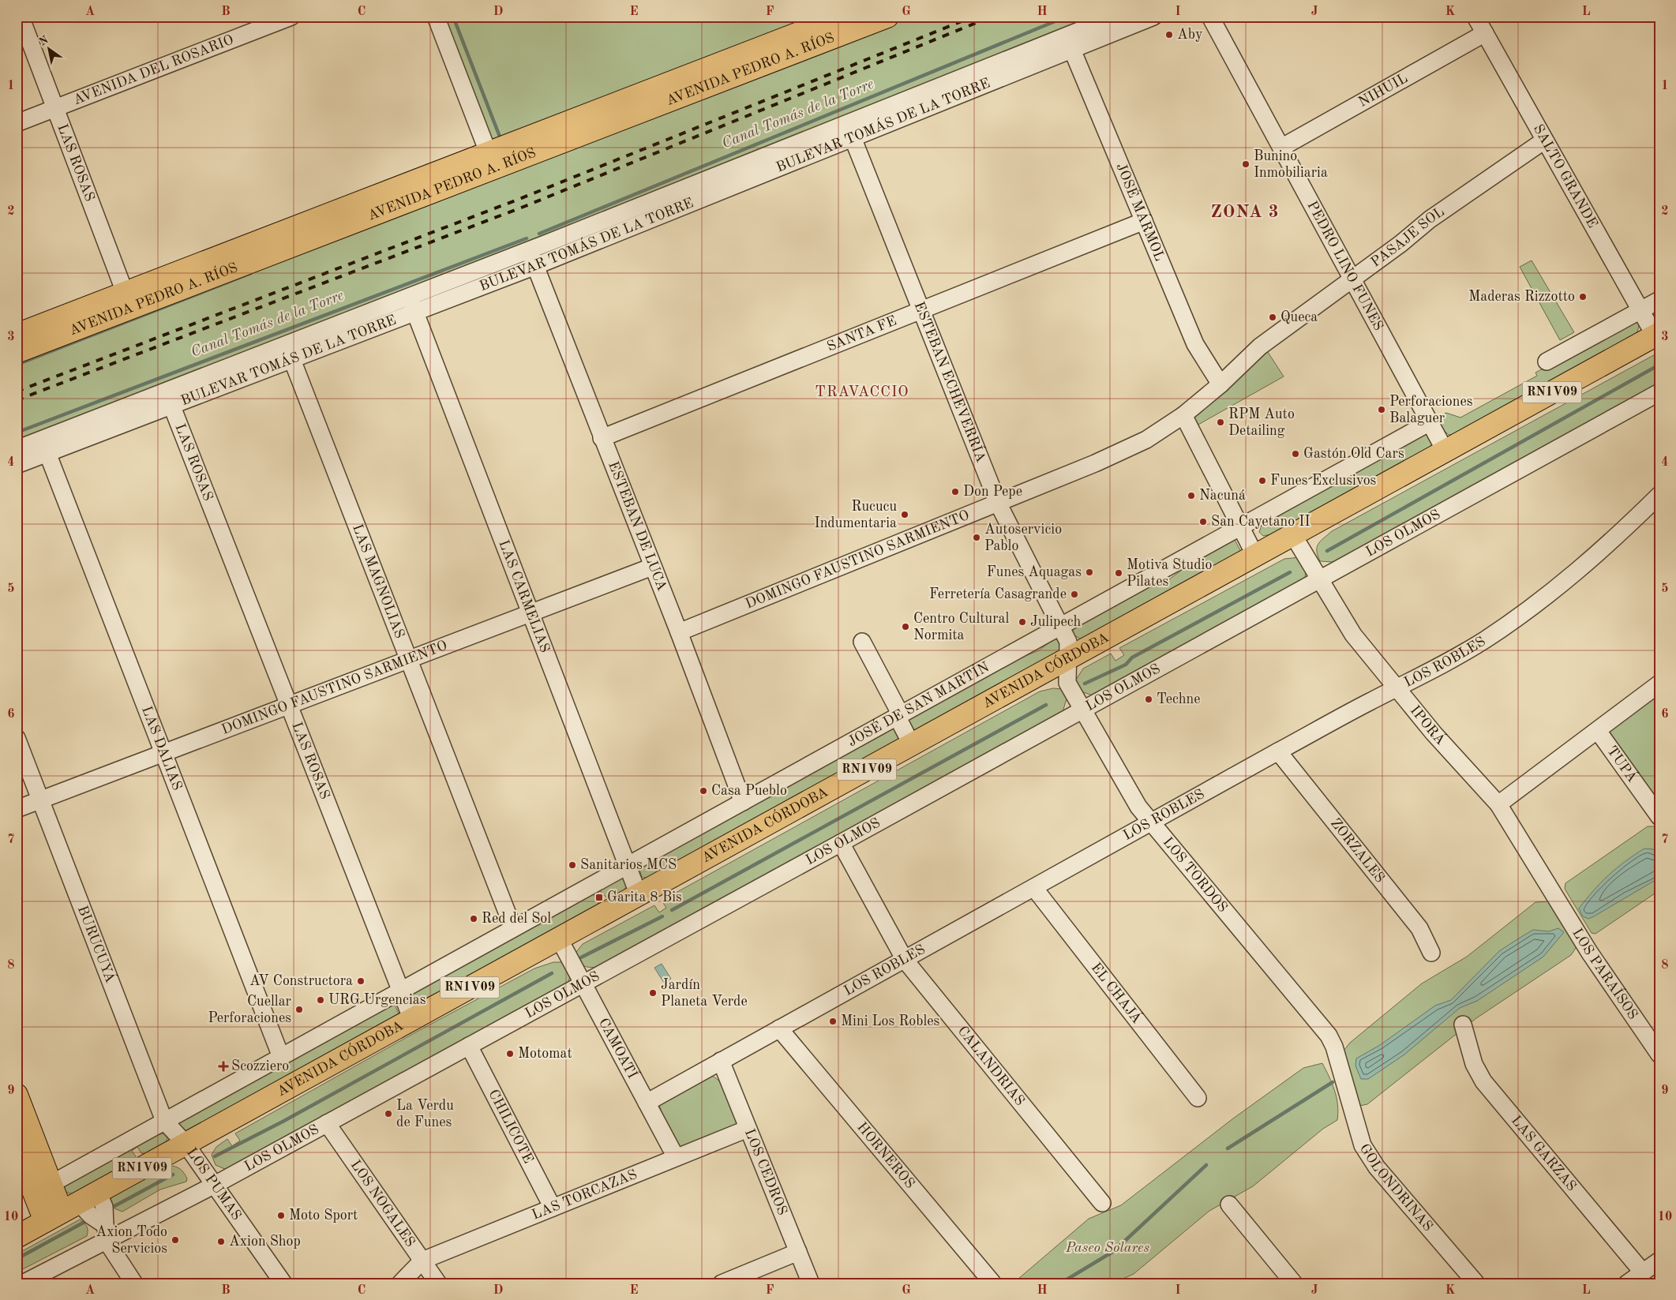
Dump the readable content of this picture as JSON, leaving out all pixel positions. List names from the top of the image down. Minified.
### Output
{"streets":{"main road":["AVENIDA PEDRO A. RÍOS","RN1V09","AVENIDA CÓRDOBA"],"street":["AVENIDA DEL ROSARIO","NIHUIL","BULEVAR TOMÁS DE LA TORRE","LAS ROSAS","SALTO GRANDE","JOSÉ MÁRMOL","PASAJE SOL","PEDRO LINO FUNES","SANTA FE","ESTEBAN ECHEVERRÍA","ESTEBAN DE LUCA","LOS OLMOS","DOMINGO FAUSTINO SARMIENTO","LAS MAGNOLIAS","LAS CARMELIAS","LOS ROBLES","JOSÉ DE SAN MARTÍN","IPORÁ","LAS DALIAS","TUPÁ","ZORZALES","LOS TORDOS","BURUCUYÁ","LOS PARAÍSOS","EL CHAJÁ","CAMOATÍ","CALANDRIAS","CHILICOTE","LAS GARZAS","HORNEROS","LOS CEDROS","LOS PUMAS","GOLONDRINAS","LAS TORCAZAS","LOS NOGALES"]},"crossings":[["AVENIDA DEL ROSARIO","LAS ROSAS"],["AVENIDA PEDRO A. RÍOS","LAS ROSAS"],["NIHUIL","SALTO GRANDE"],["NIHUIL","PEDRO LINO FUNES"],["BULEVAR TOMÁS DE LA TORRE","LAS ROSAS"],["BULEVAR TOMÁS DE LA TORRE","JOSÉ MÁRMOL"],["BULEVAR TOMÁS DE LA TORRE","ESTEBAN ECHEVERRÍA"],["BULEVAR TOMÁS DE LA TORRE","ESTEBAN DE LUCA"],["BULEVAR TOMÁS DE LA TORRE","LAS MAGNOLIAS"],["BULEVAR TOMÁS DE LA TORRE","LAS CARMELIAS"],["BULEVAR TOMÁS DE LA TORRE","LAS DALIAS"],["LAS ROSAS","DOMINGO FAUSTINO SARMIENTO"],["LAS ROSAS","AVENIDA CÓRDOBA"],["LAS ROSAS","JOSÉ DE SAN MARTÍN"],["SALTO GRANDE","PASAJE SOL"],["SALTO GRANDE","AVENIDA CÓRDOBA"],["JOSÉ MÁRMOL","PASAJE SOL"],["JOSÉ MÁRMOL","SANTA FE"],["JOSÉ MÁRMOL","DOMINGO FAUSTINO SARMIENTO"],["PASAJE SOL","PEDRO LINO FUNES"],["PASAJE SOL","DOMINGO FAUSTINO SARMIENTO"],["PEDRO LINO FUNES","AVENIDA CÓRDOBA"],["PEDRO LINO FUNES","JOSÉ DE SAN MARTÍN"],["SANTA FE","ESTEBAN ECHEVERRÍA"],["SANTA FE","ESTEBAN DE LUCA"],["ESTEBAN ECHEVERRÍA","DOMINGO FAUSTINO SARMIENTO"],["ESTEBAN ECHEVERRÍA","AVENIDA CÓRDOBA"],["ESTEBAN ECHEVERRÍA","JOSÉ DE SAN MARTÍN"],["ESTEBAN ECHEVERRÍA","LOS TORDOS"],["ESTEBAN DE LUCA","DOMINGO FAUSTINO SARMIENTO"],["ESTEBAN DE LUCA","JOSÉ DE SAN MARTÍN"],["LOS OLMOS","IPORÁ"],["LOS OLMOS","LOS TORDOS"],["LOS OLMOS","CAMOATÍ"],["LOS OLMOS","CALANDRIAS"],["LOS OLMOS","CHILICOTE"],["LOS OLMOS","LOS PUMAS"],["LOS OLMOS","LOS NOGALES"],["DOMINGO FAUSTINO SARMIENTO","LAS MAGNOLIAS"],["DOMINGO FAUSTINO SARMIENTO","LAS CARMELIAS"],["DOMINGO FAUSTINO SARMIENTO","LAS DALIAS"],["DOMINGO FAUSTINO SARMIENTO","BURUCUYÁ"],["LAS MAGNOLIAS","JOSÉ DE SAN MARTÍN"],["LAS CARMELIAS","AVENIDA CÓRDOBA"],["LAS CARMELIAS","JOSÉ DE SAN MARTÍN"],["LOS ROBLES","IPORÁ"],["LOS ROBLES","ZORZALES"],["LOS ROBLES","LOS TORDOS"],["LOS ROBLES","EL CHAJÁ"],["LOS ROBLES","CAMOATÍ"],["LOS ROBLES","CALANDRIAS"],["LOS ROBLES","HORNEROS"],["LOS ROBLES","LOS CEDROS"],["AVENIDA CÓRDOBA","IPORÁ"],["AVENIDA CÓRDOBA","LOS TORDOS"],["AVENIDA CÓRDOBA","BURUCUYÁ"],["AVENIDA CÓRDOBA","CAMOATÍ"],["AVENIDA CÓRDOBA","LOS PUMAS"],["JOSÉ DE SAN MARTÍN","LAS DALIAS"],["JOSÉ DE SAN MARTÍN","BURUCUYÁ"],["IPORÁ","LOS PARAÍSOS"],["LOS TORDOS","GOLONDRINAS"],["BURUCUYÁ","LOS PUMAS"],["CAMOATÍ","LAS TORCAZAS"],["CHILICOTE","LAS TORCAZAS"],["LOS CEDROS","LAS TORCAZAS"],["LAS TORCAZAS","LOS NOGALES"]],"districts":["ZONA 3","TRAVACCIO"],"water":["Canal Tomás de la Torre"],"parks":["Paseo Solares"],"places":{"other":["Aby","Bunino Inmobiliaria","Maderas Rizzotto","Queca","Perforaciones Balaguer","RPM Auto Detailing","Gastón Old Cars","Funes Exclusivos","Don Pepe","Nacuná","Rucucu Indumentaria","San Cayetano II","Autoservicio Pablo","Funes Aquagas","Motiva Studio Pilates","Ferretería Casagrande","Julipech","Centro Cultural Normita","Techne","Casa Pueblo","Sanitarios MCS","Red del Sol","AV Constructora","Jardín Planeta Verde","URG Urgencias","Cuellar Perforaciones","Mini Los Robles","Motomat","La Verdu de Funes","Moto Sport","Axion Todo Servicios","Axion Shop"],"transit":["Garita 8 Bis"],"health":["Scozziero"]},"north":"top left","grid":{"columns":["A","B","C","D","E","F","G","H","I","J","K","L"],"rows":["1","2","3","4","5","6","7","8","9","10"]}}
